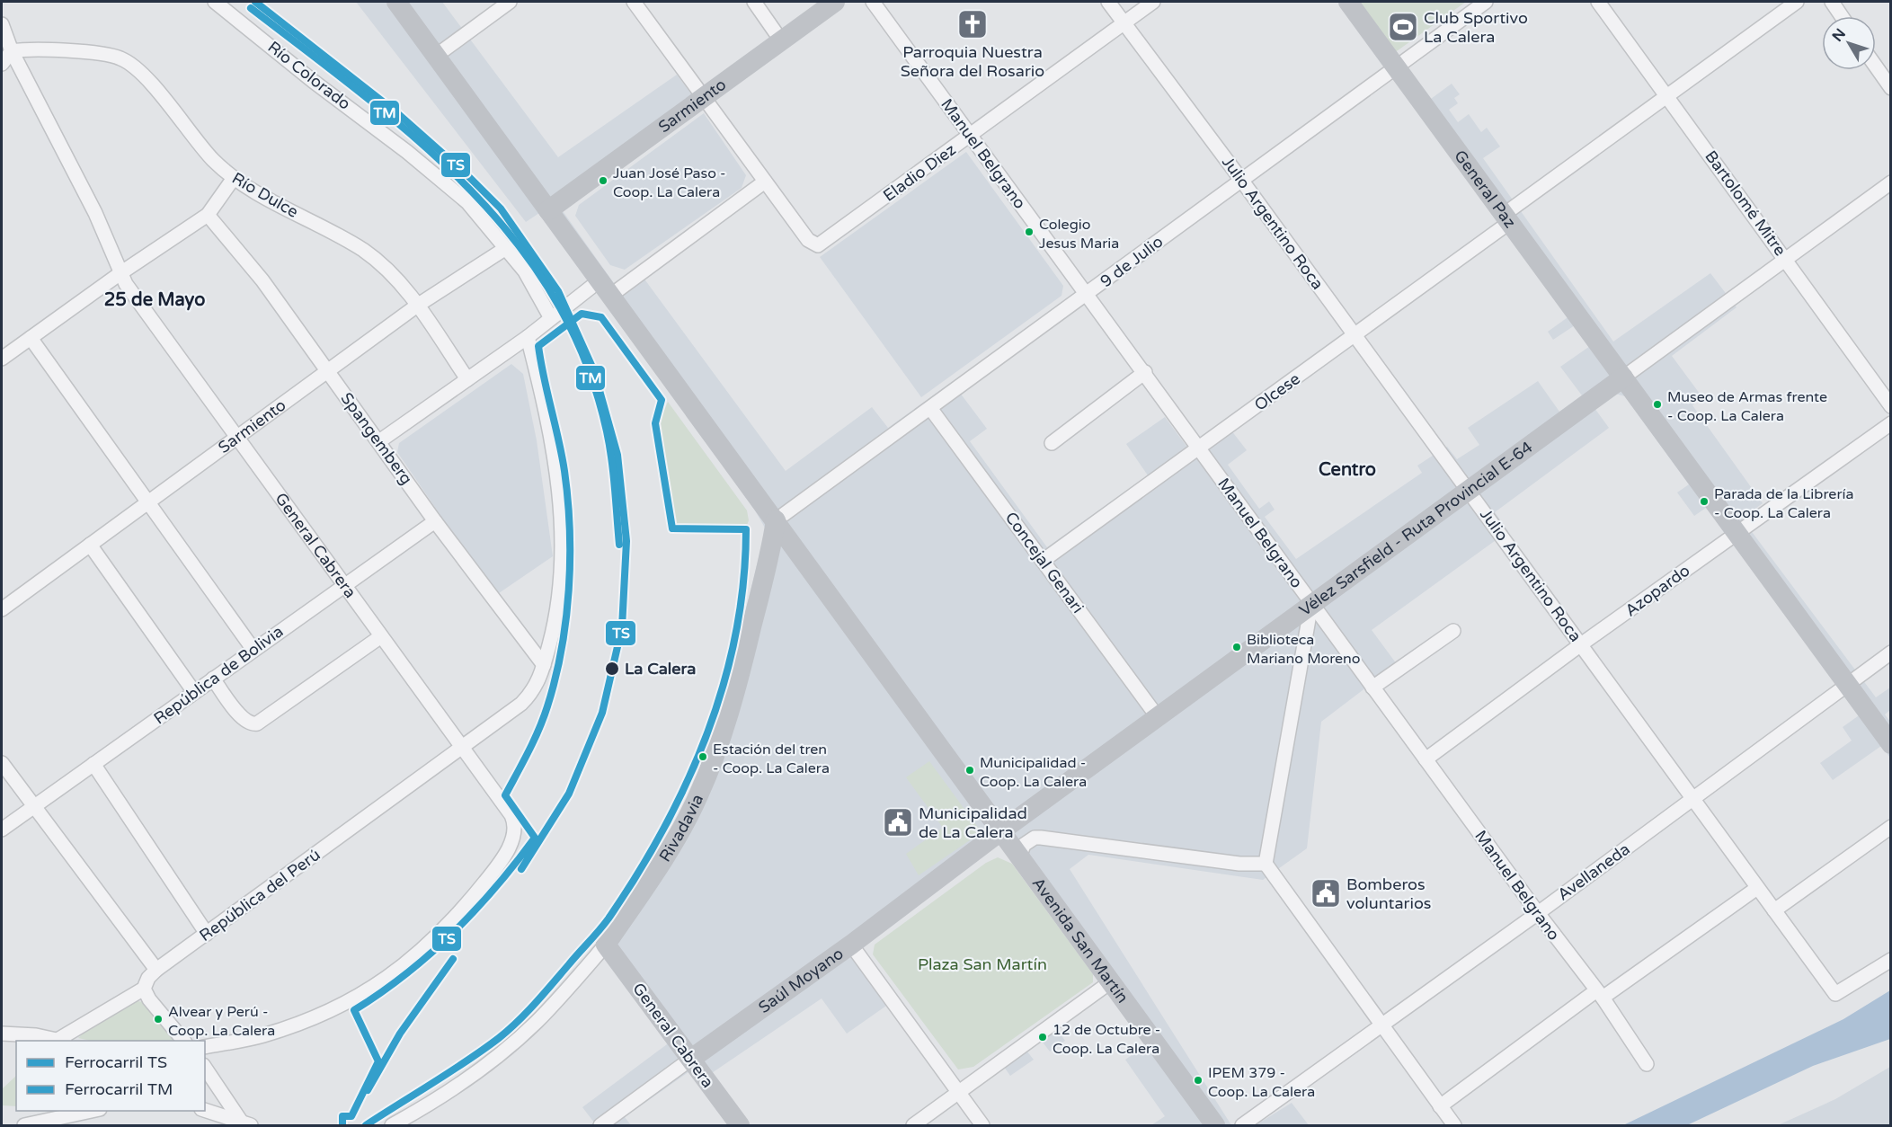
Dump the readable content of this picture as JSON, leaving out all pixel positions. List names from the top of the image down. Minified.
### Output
{"streets":{"street":["Río Colorado","Sarmiento","Manuel Belgrano","Eladio Diez","General Paz","Río Dulce","Bartolomé Mitre","Julio Argentino Roca","9 de Julio","Olcese","Spangemberg","Vélez Sarsfield - Ruta Provincial E-64","General Cabrera","Concejal Genari","Azopardo","República de Bolivia","Rivadavia","Avellaneda","República del Perú","Avenida San Martín","Saúl Moyano"]},"crossings":[["Río Colorado","Sarmiento"],["Sarmiento","Río Dulce"],["Sarmiento","Spangemberg"],["Sarmiento","General Cabrera"],["Sarmiento","Avenida San Martín"],["Manuel Belgrano","Eladio Diez"],["Manuel Belgrano","9 de Julio"],["Manuel Belgrano","Olcese"],["Manuel Belgrano","Vélez Sarsfield - Ruta Provincial E-64"],["Manuel Belgrano","Azopardo"],["Manuel Belgrano","Avellaneda"],["Eladio Diez","Julio Argentino Roca"],["General Paz","9 de Julio"],["General Paz","Olcese"],["General Paz","Vélez Sarsfield - Ruta Provincial E-64"],["General Paz","Azopardo"],["General Paz","Avellaneda"],["Río Dulce","General Cabrera"],["Bartolomé Mitre","Olcese"],["Julio Argentino Roca","9 de Julio"],["Julio Argentino Roca","Olcese"],["Julio Argentino Roca","Vélez Sarsfield - Ruta Provincial E-64"],["Julio Argentino Roca","Azopardo"],["Julio Argentino Roca","Avellaneda"],["9 de Julio","Concejal Genari"],["9 de Julio","Rivadavia"],["9 de Julio","Avenida San Martín"],["Olcese","Concejal Genari"],["Spangemberg","República de Bolivia"],["Vélez Sarsfield - Ruta Provincial E-64","Concejal Genari"],["Vélez Sarsfield - Ruta Provincial E-64","Avenida San Martín"],["Vélez Sarsfield - Ruta Provincial E-64","Saúl Moyano"],["General Cabrera","República de Bolivia"],["General Cabrera","Rivadavia"],["General Cabrera","República del Perú"],["General Cabrera","Saúl Moyano"],["Rivadavia","Avenida San Martín"],["Avenida San Martín","Saúl Moyano"]],"districts":["25 de Mayo","Centro"],"parks":["Plaza San Martín"],"places":{"church":["Parroquia Nuestra Señora del Rosario"],"sports":["Club Sportivo La Calera"],"other":["Juan José Paso - Coop. La Calera","Colegio Jesus Maria","Museo de Armas frente - Coop. La Calera","Parada de la Librería - Coop. La Calera","Biblioteca Mariano Moreno","La Calera","Estación del tren - Coop. La Calera","Municipalidad - Coop. La Calera","Alvear y Perú - Coop. La Calera","12 de Octubre - Coop. La Calera","IPEM 379 - Coop. La Calera"],"public building":["Municipalidad de La Calera","Bomberos voluntarios"]},"lines":["rail line TS","rail line TM"],"legend":["Ferrocarril TS","Ferrocarril TM"],"north":"top left"}
